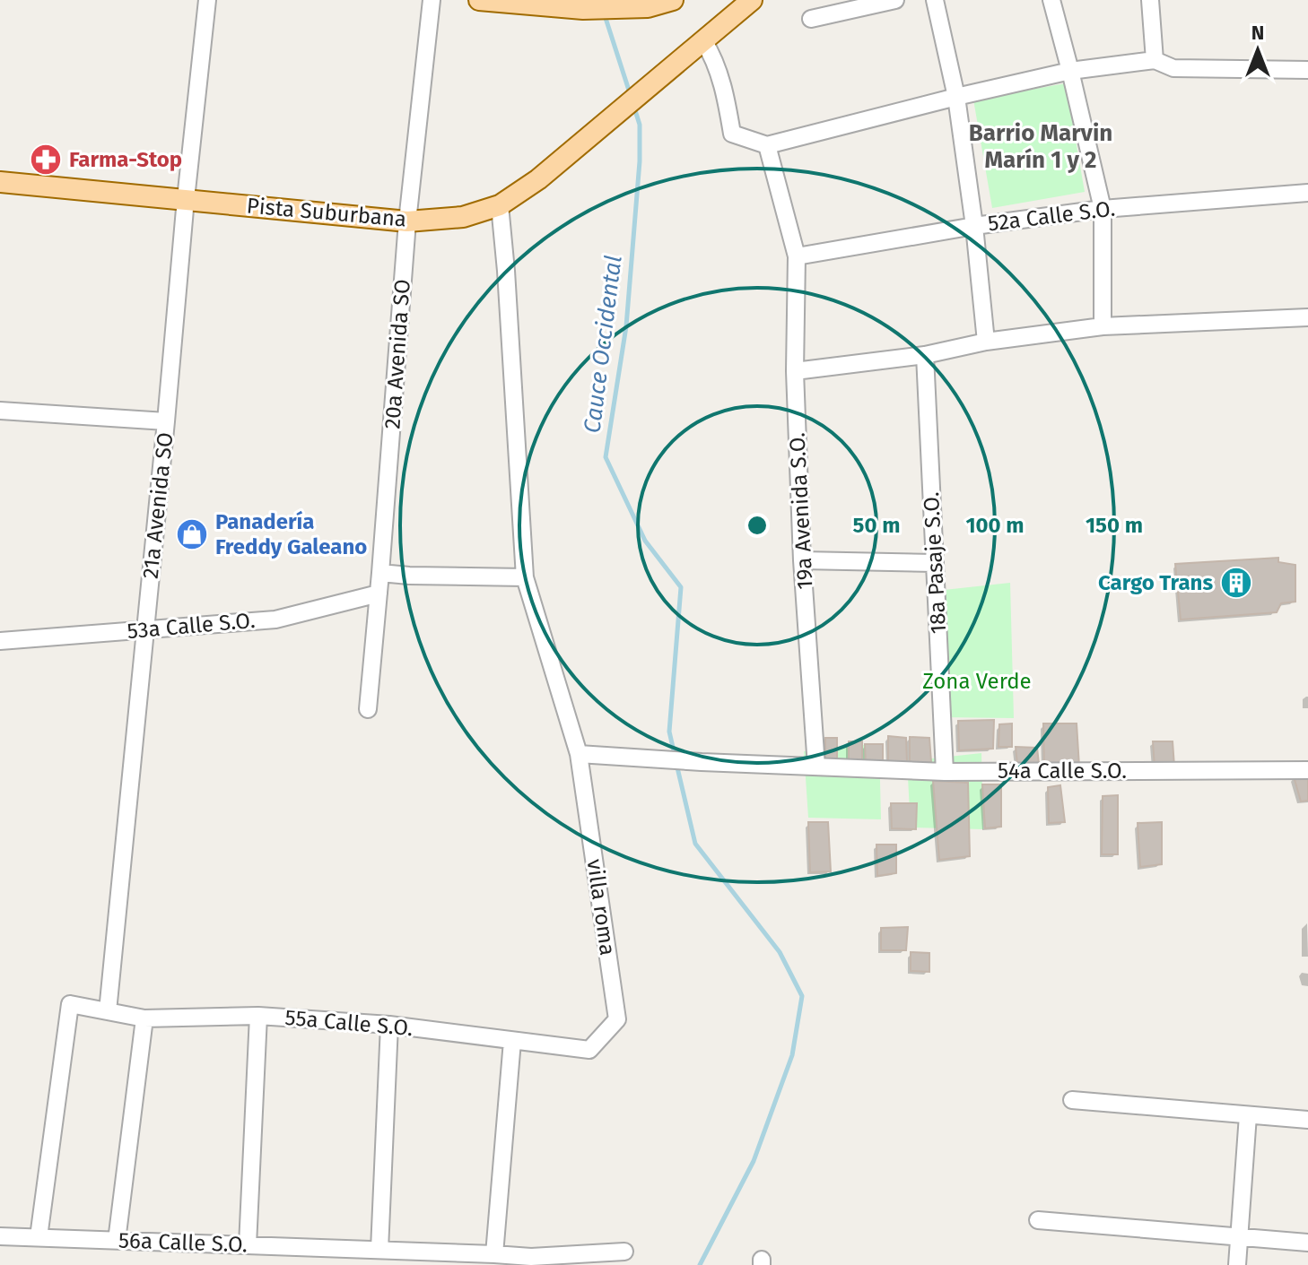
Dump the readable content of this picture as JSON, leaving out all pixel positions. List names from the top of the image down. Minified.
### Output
{"streets":{"main road":["Pista Suburbana"],"street":["52a Calle S.O.","20a Avenida SO","21a Avenida SO","19a Avenida S.O.","18a Pasaje S.O.","53a Calle S.O.","54a Calle S.O.","villa roma","55a Calle S.O.","56a Calle S.O."]},"crossings":[["Pista Suburbana","20a Avenida SO"],["Pista Suburbana","21a Avenida SO"],["Pista Suburbana","villa roma"],["52a Calle S.O.","19a Avenida S.O."],["20a Avenida SO","53a Calle S.O."],["21a Avenida SO","53a Calle S.O."],["21a Avenida SO","55a Calle S.O."],["19a Avenida S.O.","54a Calle S.O."],["18a Pasaje S.O.","54a Calle S.O."],["villa roma","55a Calle S.O."],["55a Calle S.O.","56a Calle S.O."]],"districts":["Barrio Marvin Marín 1 y 2"],"water":["Cauce Occidental"],"parks":["Zona Verde"],"places":{"pharmacy":["Farma-Stop"],"shop":["Panadería Freddy Galeano"],"building":["Cargo Trans"]},"north":"top","rings":["50 m","100 m","150 m"]}
